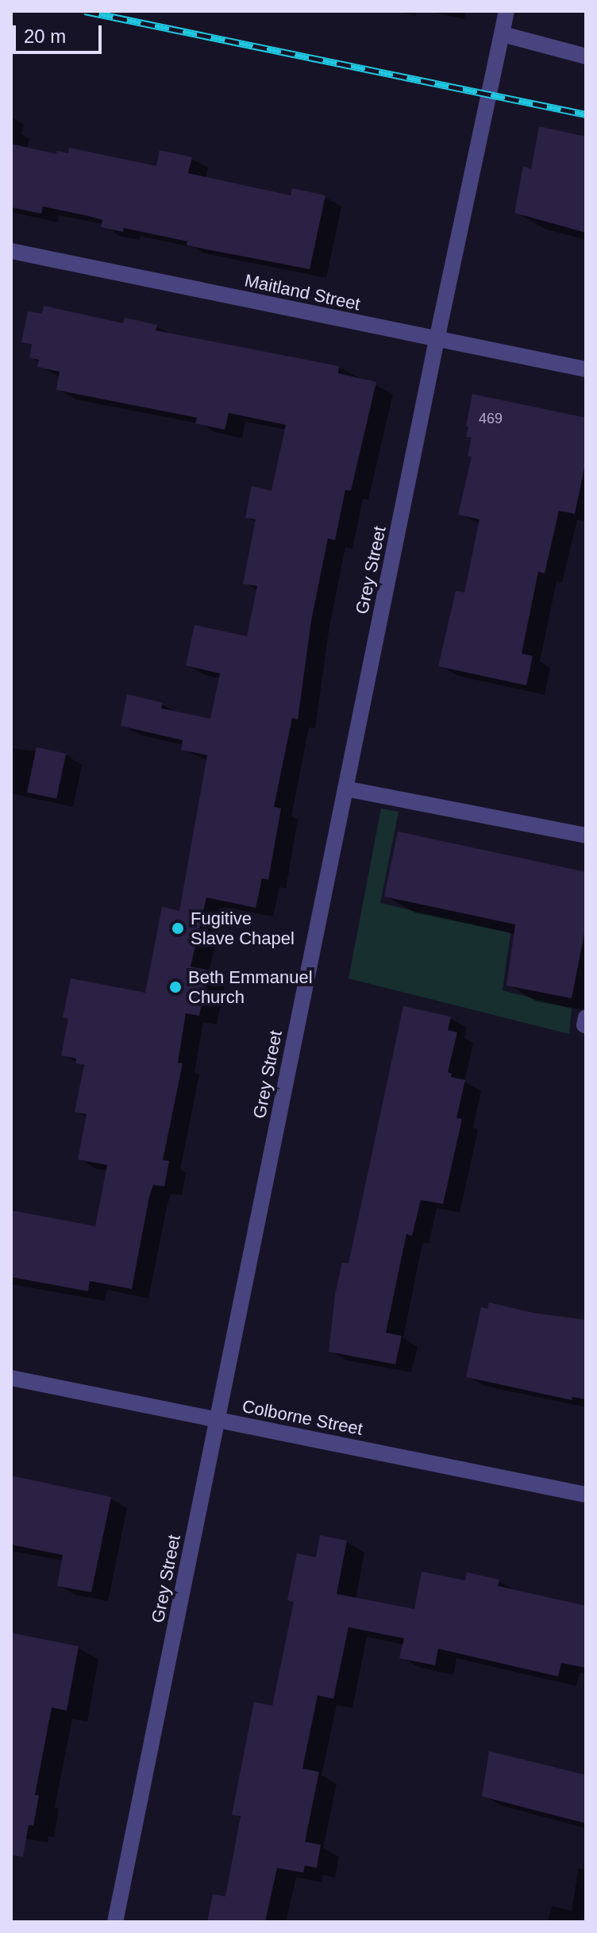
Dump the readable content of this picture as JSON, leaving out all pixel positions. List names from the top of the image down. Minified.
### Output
{"streets":{"street":["Maitland Street","Grey Street","Colborne Street"]},"crossings":[["Maitland Street","Grey Street"],["Grey Street","Colborne Street"]],"places":["Fugitive Slave Chapel","Beth Emmanuel Church"],"house_numbers":["469"],"scale_bar":"20 m"}
